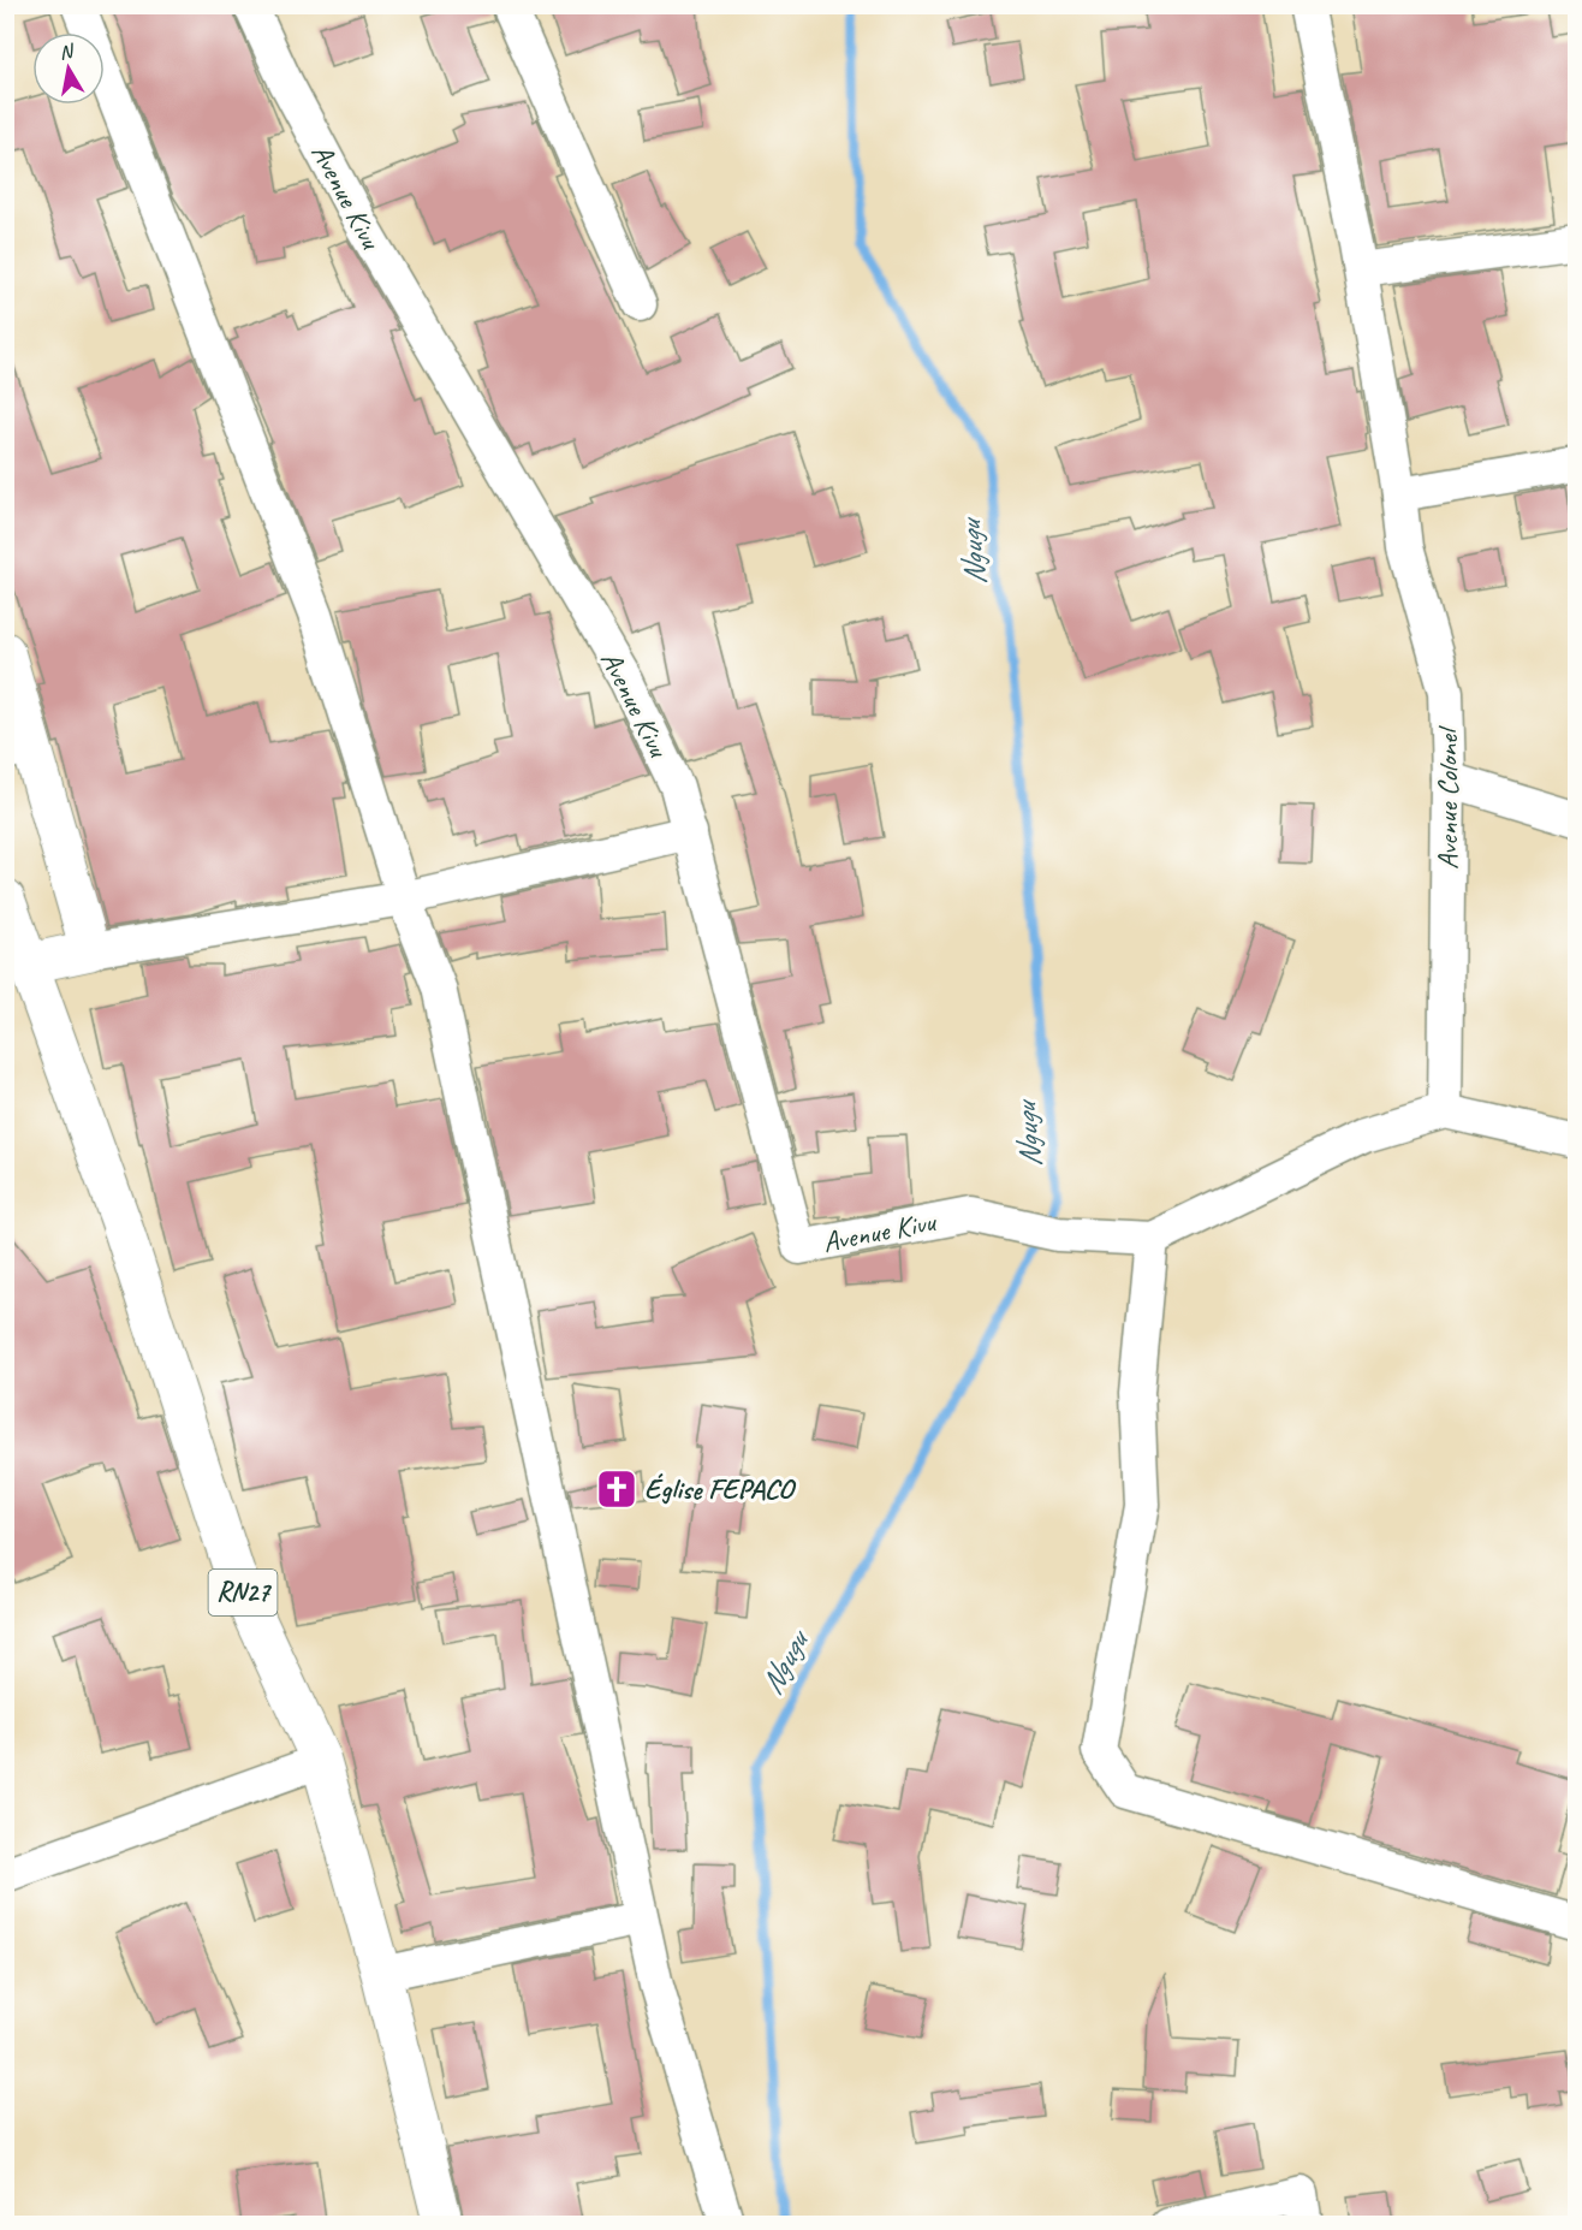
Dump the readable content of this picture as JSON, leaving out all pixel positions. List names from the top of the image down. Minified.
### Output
{"streets":{"main road":["RN27"],"street":["Avenue Kivu","Avenue Colonel"]},"water":["Ngugu"],"places":{"church":["Église FEPACO"]},"north":"top"}
